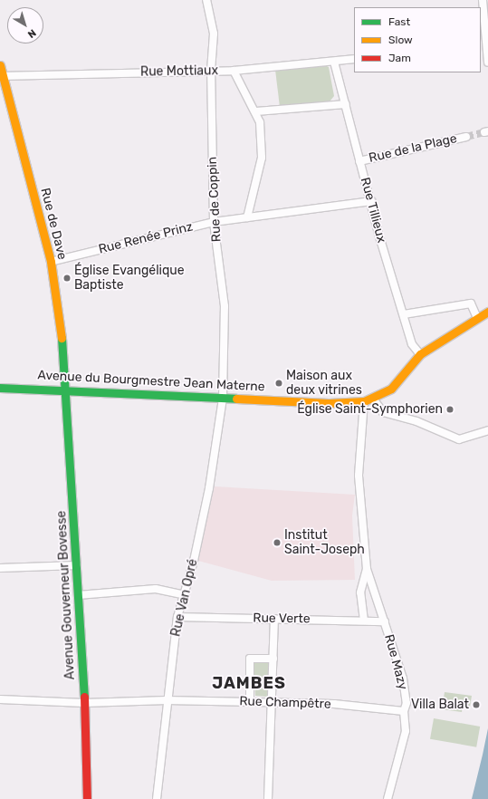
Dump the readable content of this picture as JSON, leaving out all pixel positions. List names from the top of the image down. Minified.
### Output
{"streets":{"main road":["Rue de Dave","Avenue du Bourgmestre Jean Materne","Avenue Gouverneur Bovesse"],"street":["Rue Mottiaux","Rue de la Plage","Rue de Coppin","Rue Tillieux","Rue Renée Prinz","Rue Van Opré","Rue Verte","Rue Mazy","Rue Champêtre"]},"crossings":[["Rue Mottiaux","Rue de Coppin"],["Rue Mottiaux","Rue Tillieux"],["Rue Mottiaux","Rue de Dave"],["Rue de la Plage","Rue Tillieux"],["Rue de Coppin","Rue Renée Prinz"],["Rue de Coppin","Avenue du Bourgmestre Jean Materne"],["Rue de Coppin","Rue Van Opré"],["Rue Tillieux","Rue Renée Prinz"],["Rue Tillieux","Avenue du Bourgmestre Jean Materne"],["Rue de Dave","Rue Renée Prinz"],["Rue de Dave","Avenue du Bourgmestre Jean Materne"],["Rue de Dave","Avenue Gouverneur Bovesse"],["Avenue du Bourgmestre Jean Materne","Avenue Gouverneur Bovesse"],["Avenue du Bourgmestre Jean Materne","Rue Van Opré"],["Avenue du Bourgmestre Jean Materne","Rue Mazy"],["Avenue Gouverneur Bovesse","Rue Champêtre"],["Rue Van Opré","Rue Verte"],["Rue Van Opré","Rue Champêtre"],["Rue Verte","Rue Mazy"],["Rue Mazy","Rue Champêtre"]],"districts":["JAMBES"],"places":["Église Evangélique Baptiste","Maison aux deux vitrines","Église Saint-Symphorien","Institut Saint-Joseph","Villa Balat"],"legend":["Fast","Slow","Jam"],"north":"bottom right"}
